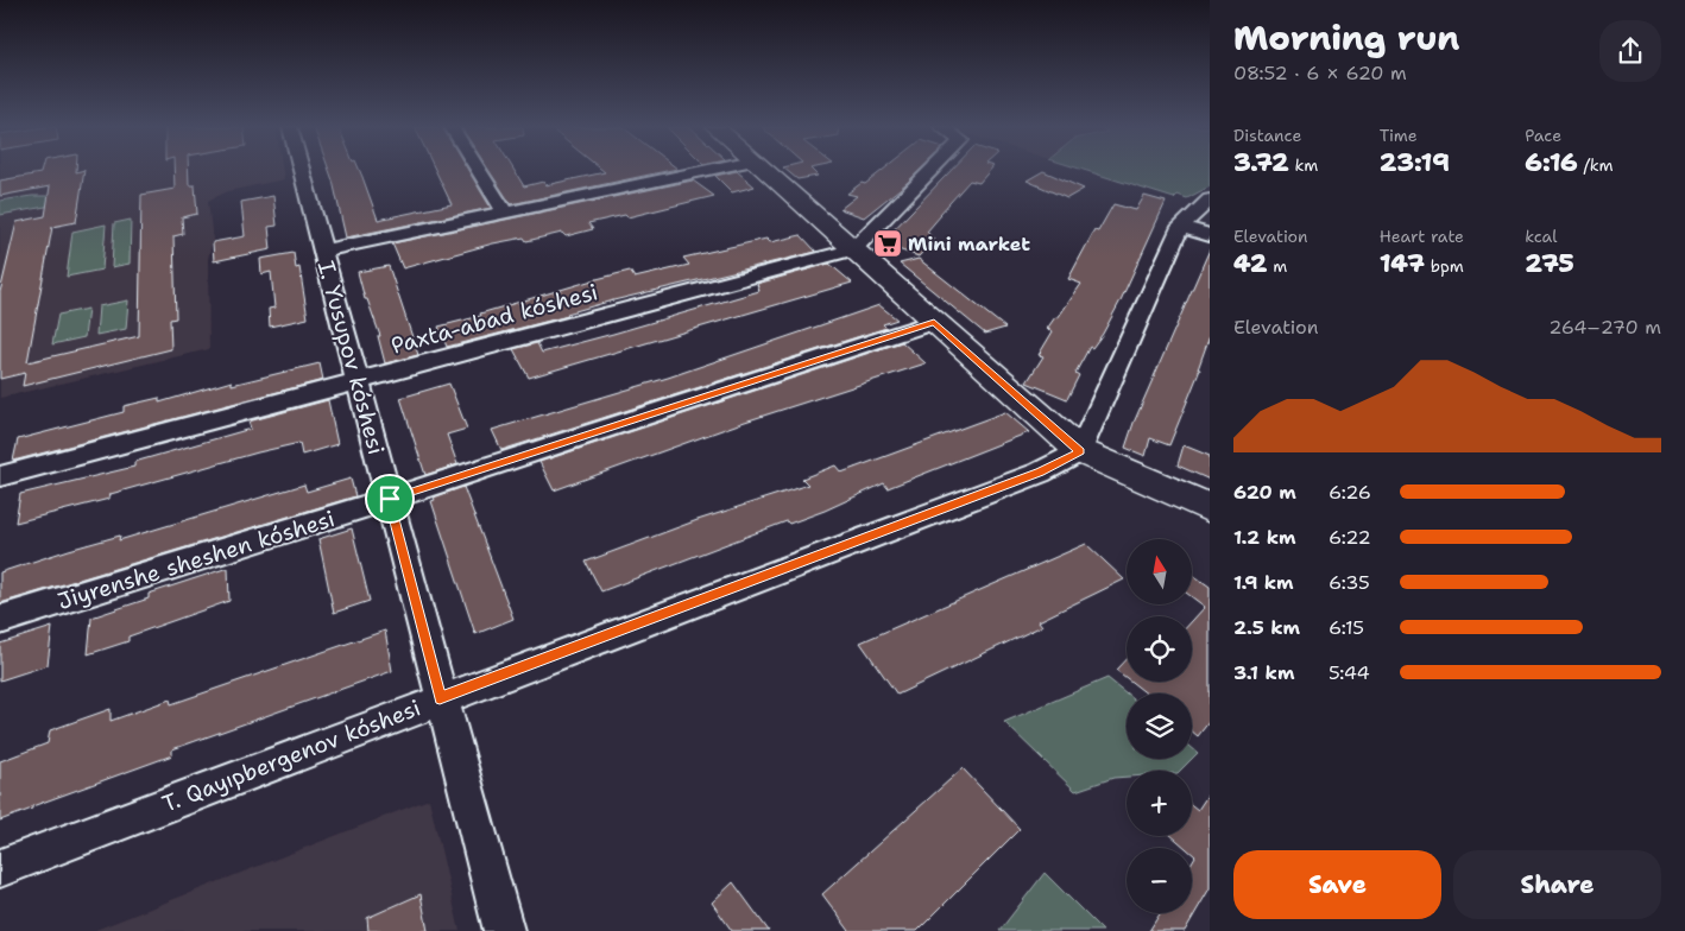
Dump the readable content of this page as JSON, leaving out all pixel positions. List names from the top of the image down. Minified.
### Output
{"streets":{"street":["Paxta-abad kóshesi","I. Yusupov kóshesi","Jiyrenshe sheshen kóshesi","T. Qayıpbergenov kóshesi"]},"crossings":[["Paxta-abad kóshesi","I. Yusupov kóshesi"],["I. Yusupov kóshesi","Jiyrenshe sheshen kóshesi"],["I. Yusupov kóshesi","T. Qayıpbergenov kóshesi"]],"places":{"supermarket":["Mini market"]},"north":"top","page":{"heading":["Morning run","08:52 · 6 × 620 m"],"stats":[["Distance","3.72 km"],["Time","23:19"],["Pace","6:16 /km"],["Elevation","42 m"],["Heart rate","147 bpm"],["kcal","275"]],"chart":["Elevation","264–270 m"],"list":[{"name":"620 m","note":"6:26"},{"name":"1.2 km","note":"6:22"},{"name":"1.9 km","note":"6:35"},{"name":"2.5 km","note":"6:15"},{"name":"3.1 km","note":"5:44"}],"map_buttons":["+","−"],"buttons":["Save","Share"]}}
